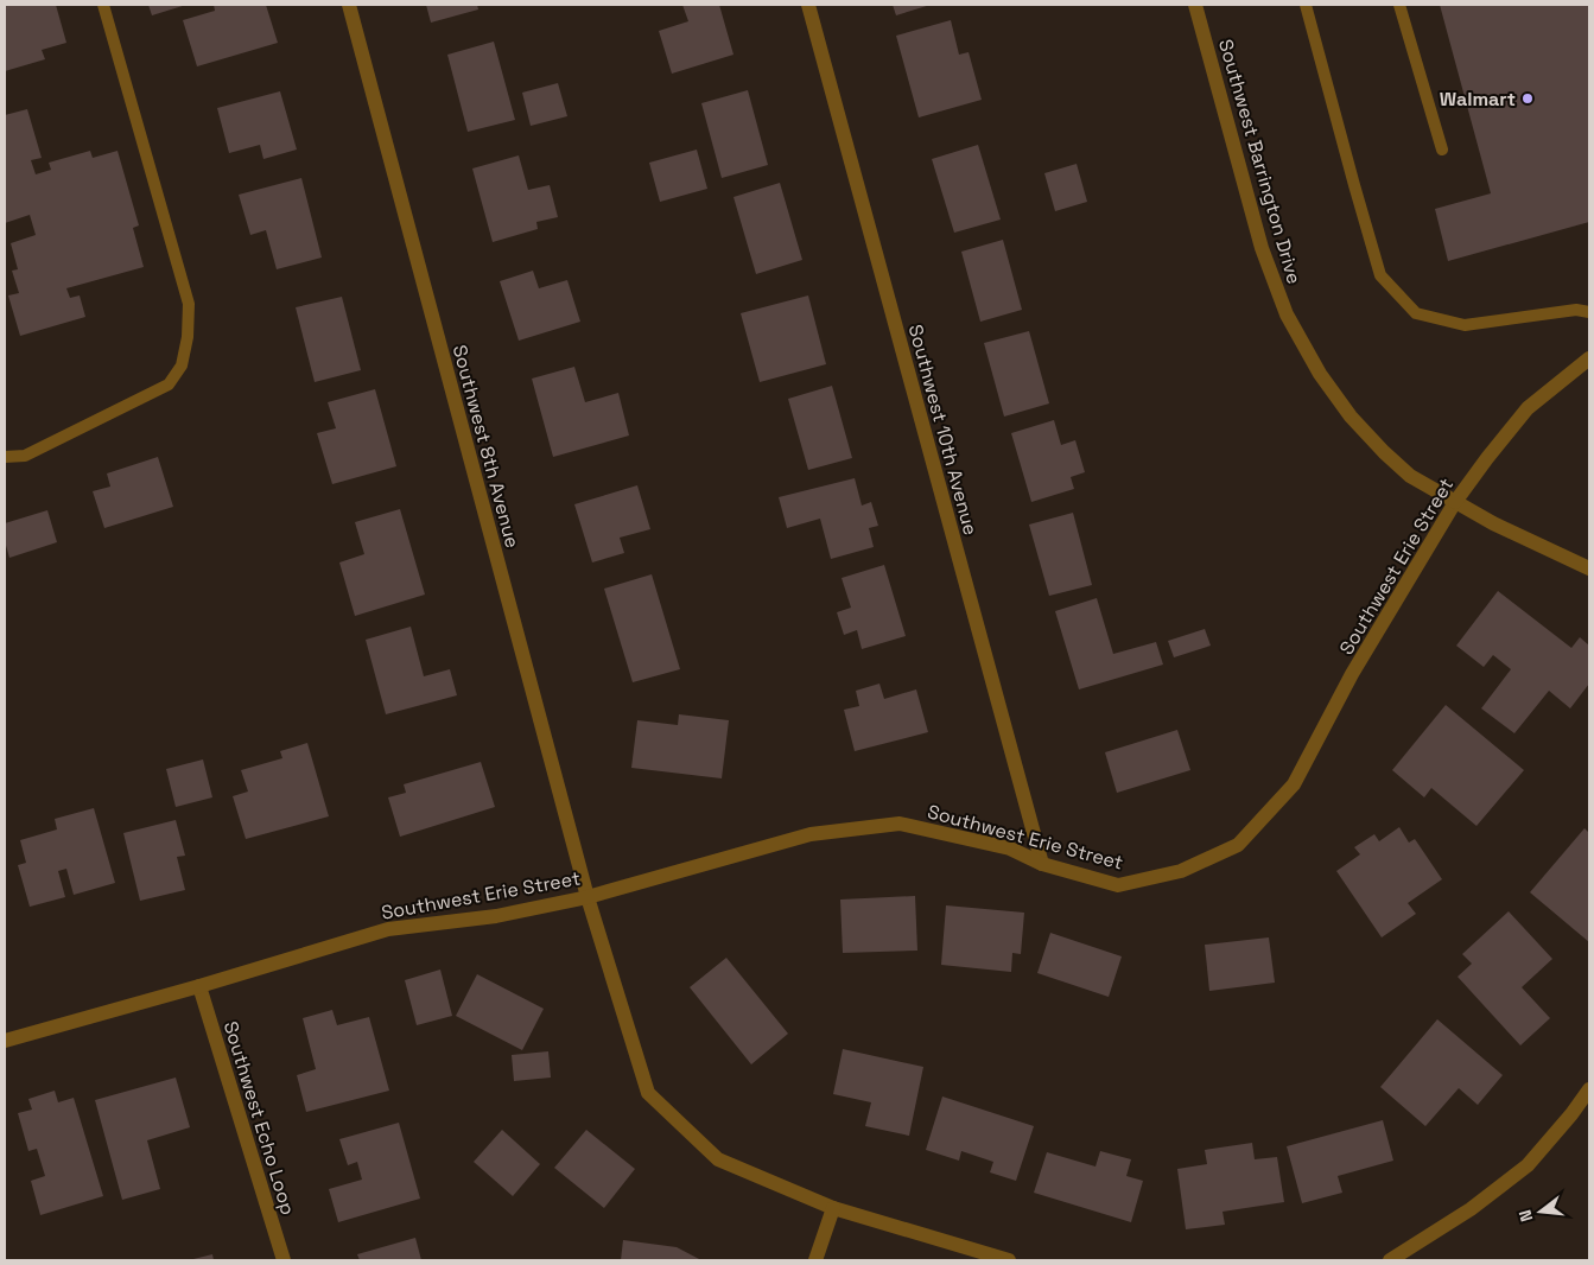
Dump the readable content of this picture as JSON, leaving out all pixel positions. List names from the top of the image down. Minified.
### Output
{"streets":{"street":["Southwest Barrington Drive","Southwest 10th Avenue","Southwest 8th Avenue","Southwest Erie Street","Southwest Echo Loop"]},"crossings":[["Southwest Barrington Drive","Southwest Erie Street"],["Southwest 10th Avenue","Southwest Erie Street"],["Southwest 8th Avenue","Southwest Erie Street"],["Southwest Erie Street","Southwest Echo Loop"]],"places":["Walmart"],"north":"left"}
